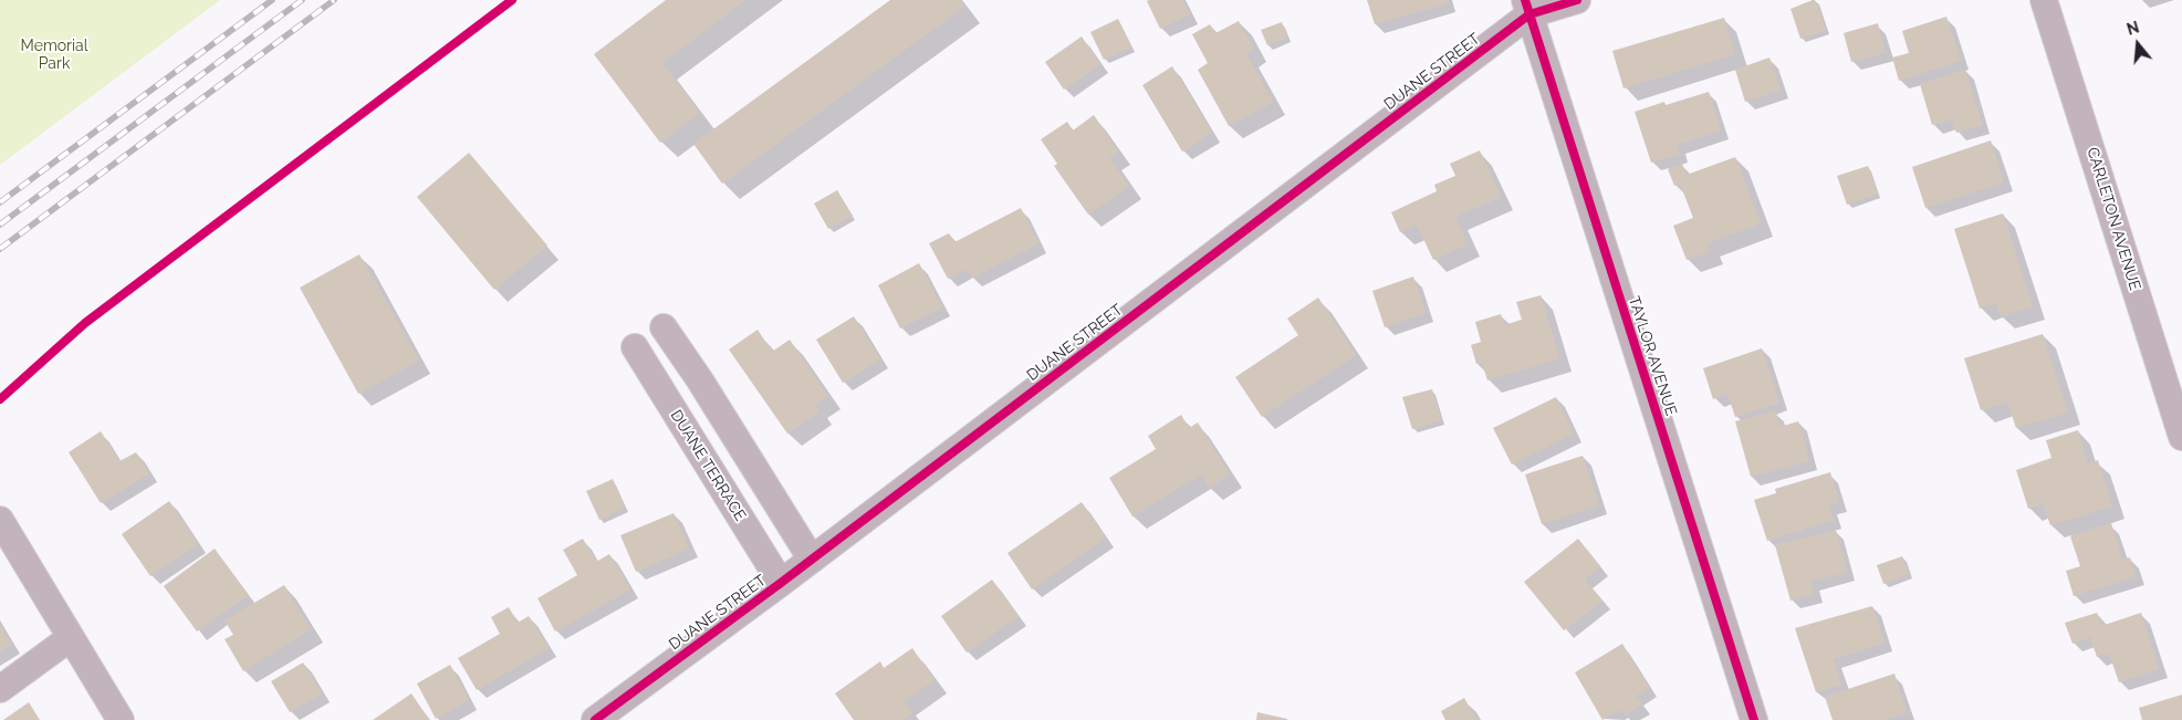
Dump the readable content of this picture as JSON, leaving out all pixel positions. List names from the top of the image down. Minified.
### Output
{"streets":{"street":["DUANE STREET","CARLETON AVENUE","TAYLOR AVENUE","DUANE TERRACE"]},"crossings":[["DUANE STREET","TAYLOR AVENUE"],["DUANE STREET","DUANE TERRACE"]],"parks":["Memorial Park"],"north":"top"}
